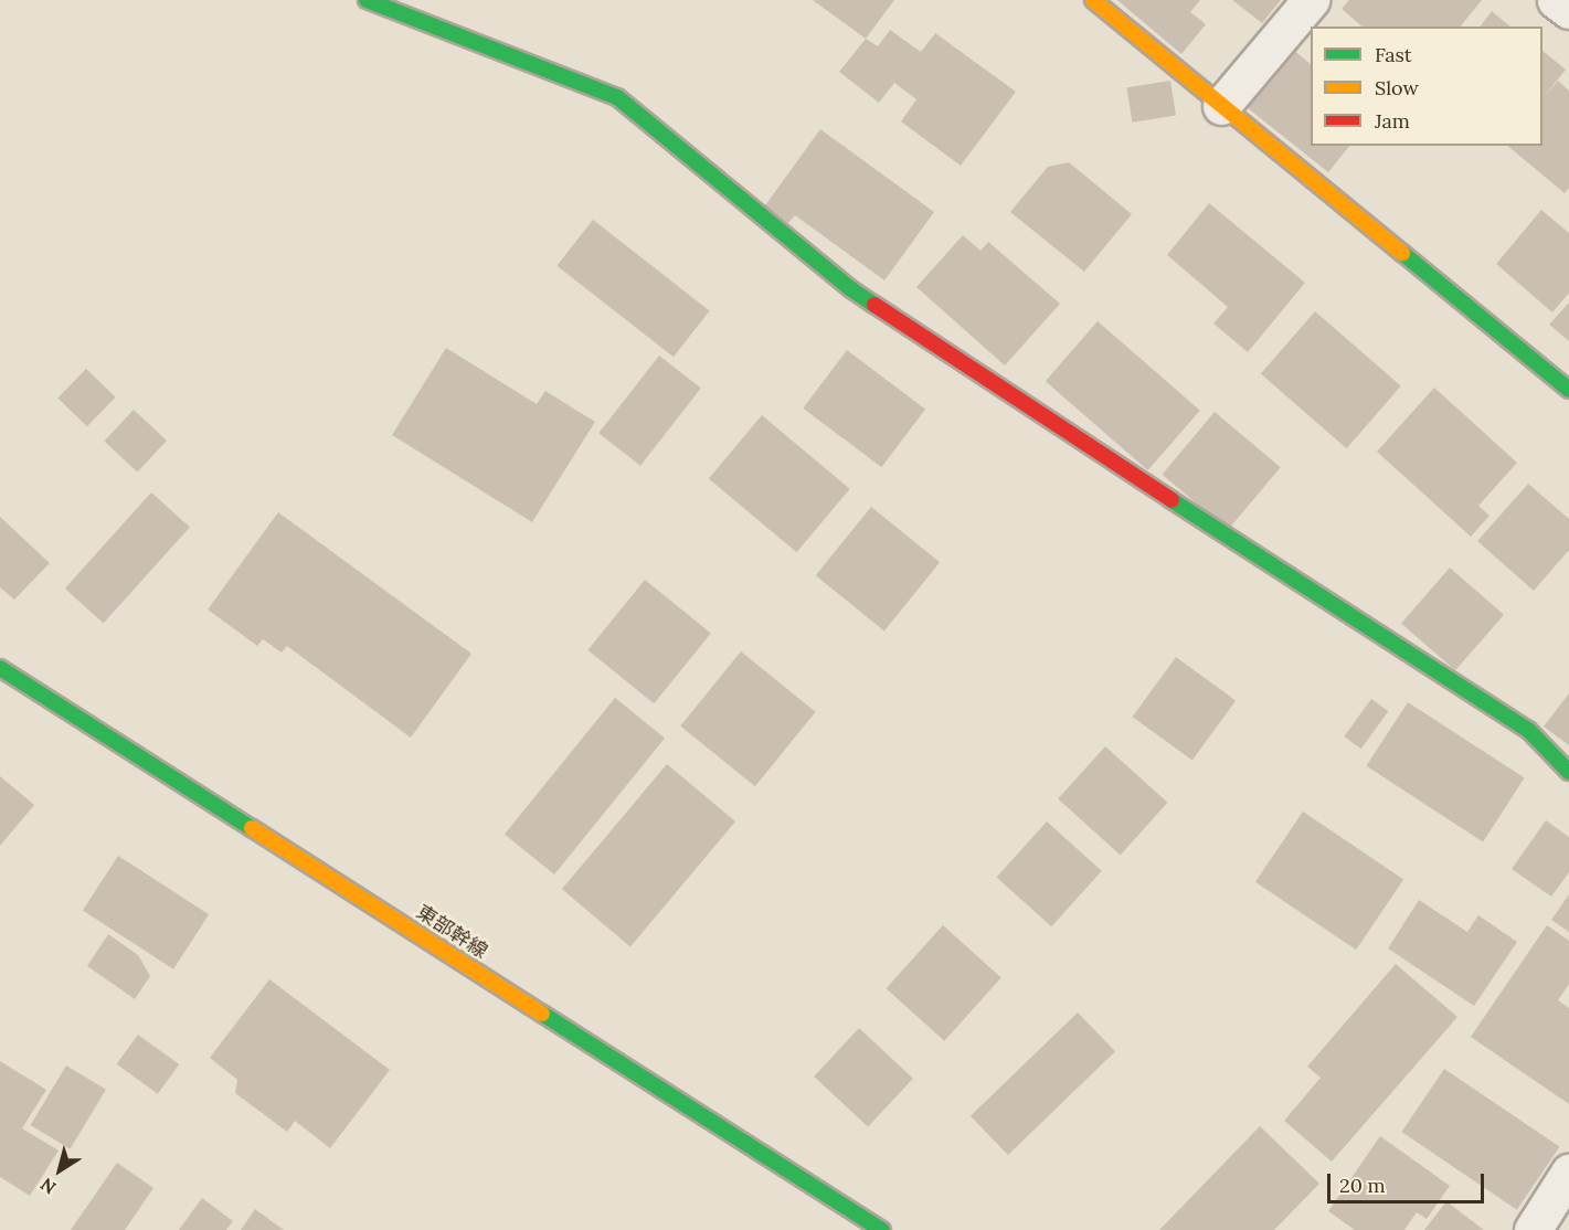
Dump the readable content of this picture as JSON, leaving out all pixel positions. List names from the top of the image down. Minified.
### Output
{"streets":{"street":["東部幹線"]},"legend":["Fast","Slow","Jam"],"scale_bar":"20 m","north":"bottom left"}
